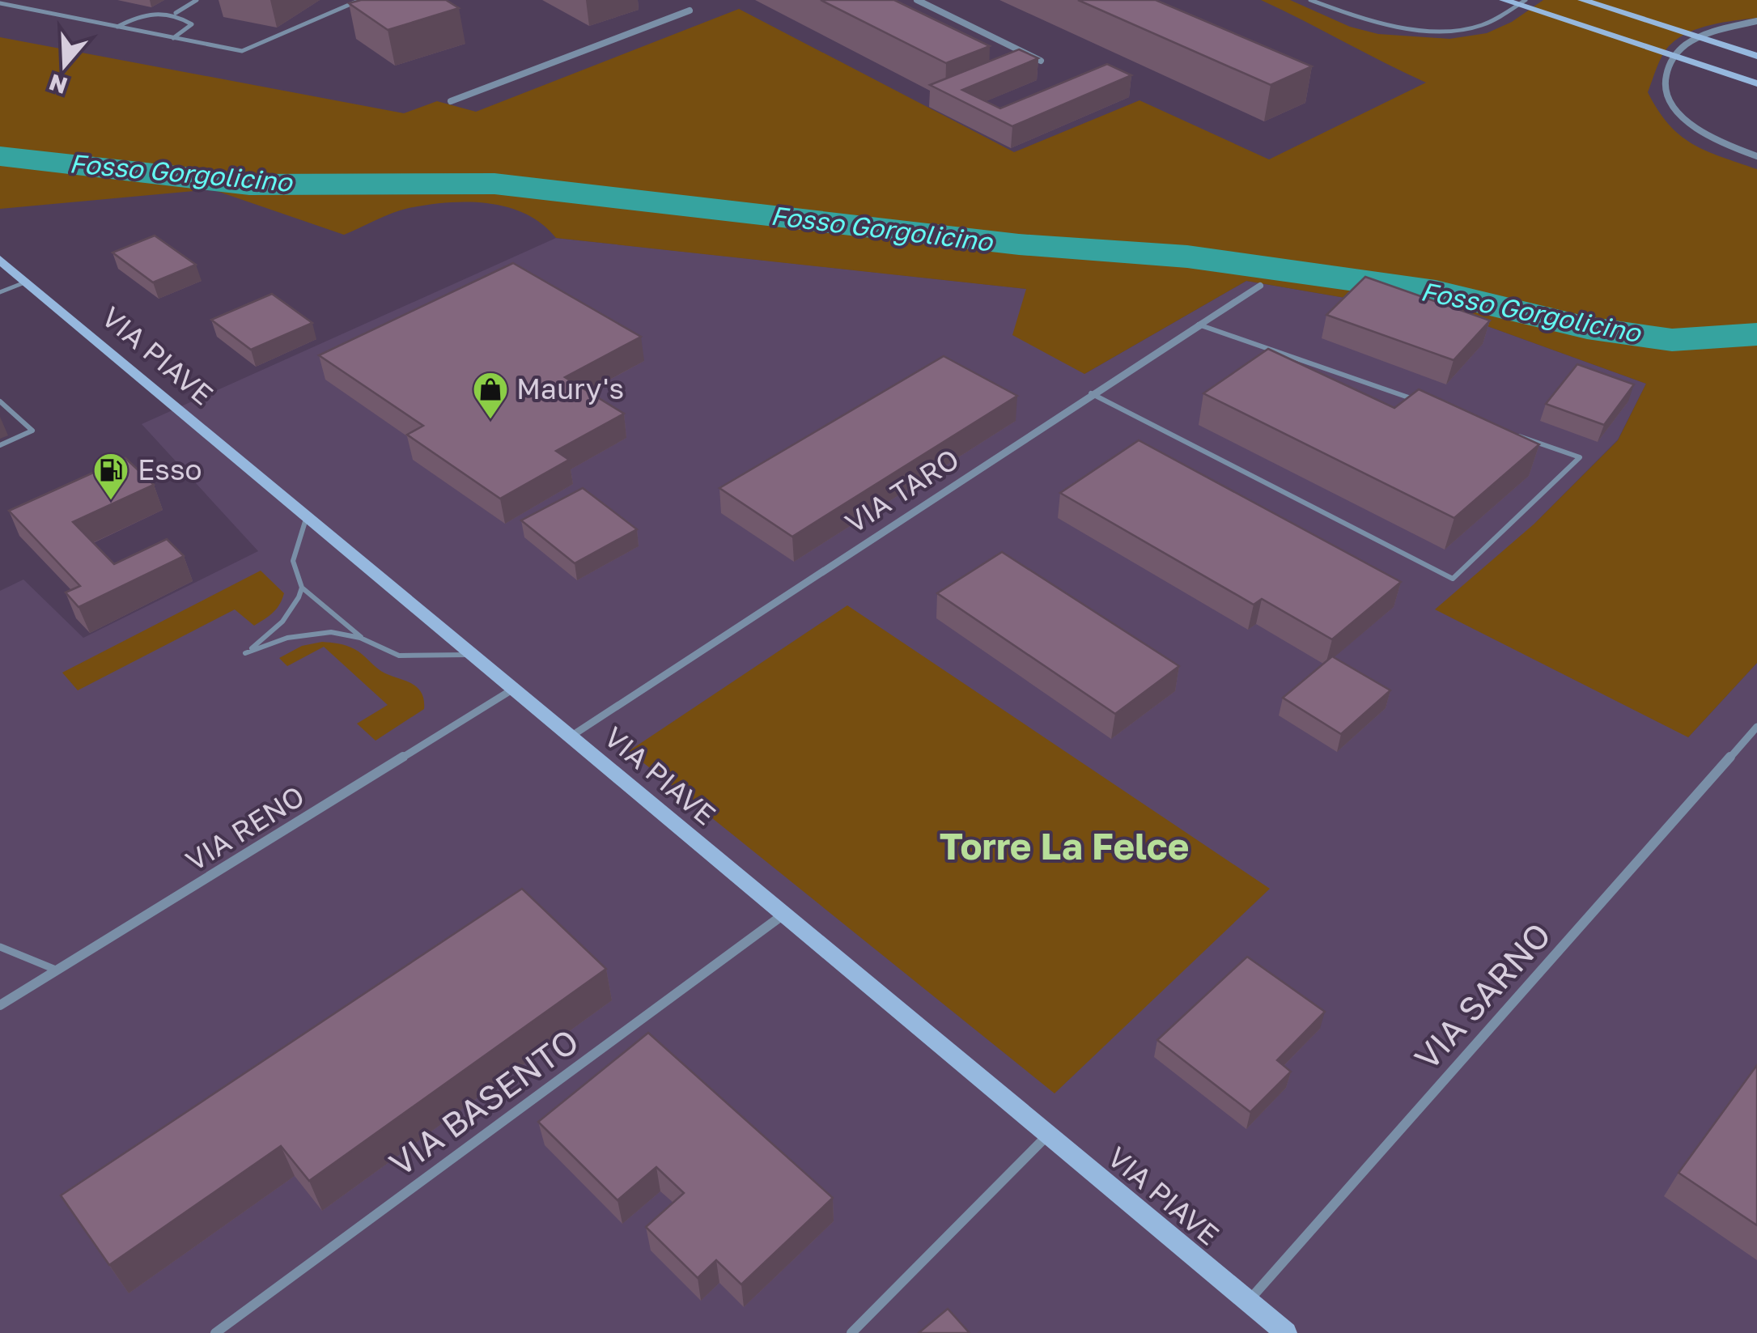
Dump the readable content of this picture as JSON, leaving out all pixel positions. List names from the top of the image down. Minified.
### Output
{"streets":{"main road":["VIA PIAVE"],"street":["VIA TARO","VIA RENO","VIA SARNO","VIA BASENTO"]},"crossings":[["VIA PIAVE","VIA TARO"],["VIA PIAVE","VIA RENO"],["VIA PIAVE","VIA SARNO"],["VIA PIAVE","VIA BASENTO"]],"districts":["Torre La Felce"],"water":["Fosso Gorgolicino"],"places":{"shop":["Maury's"],"fuel station":["Esso"]},"north":"bottom"}
